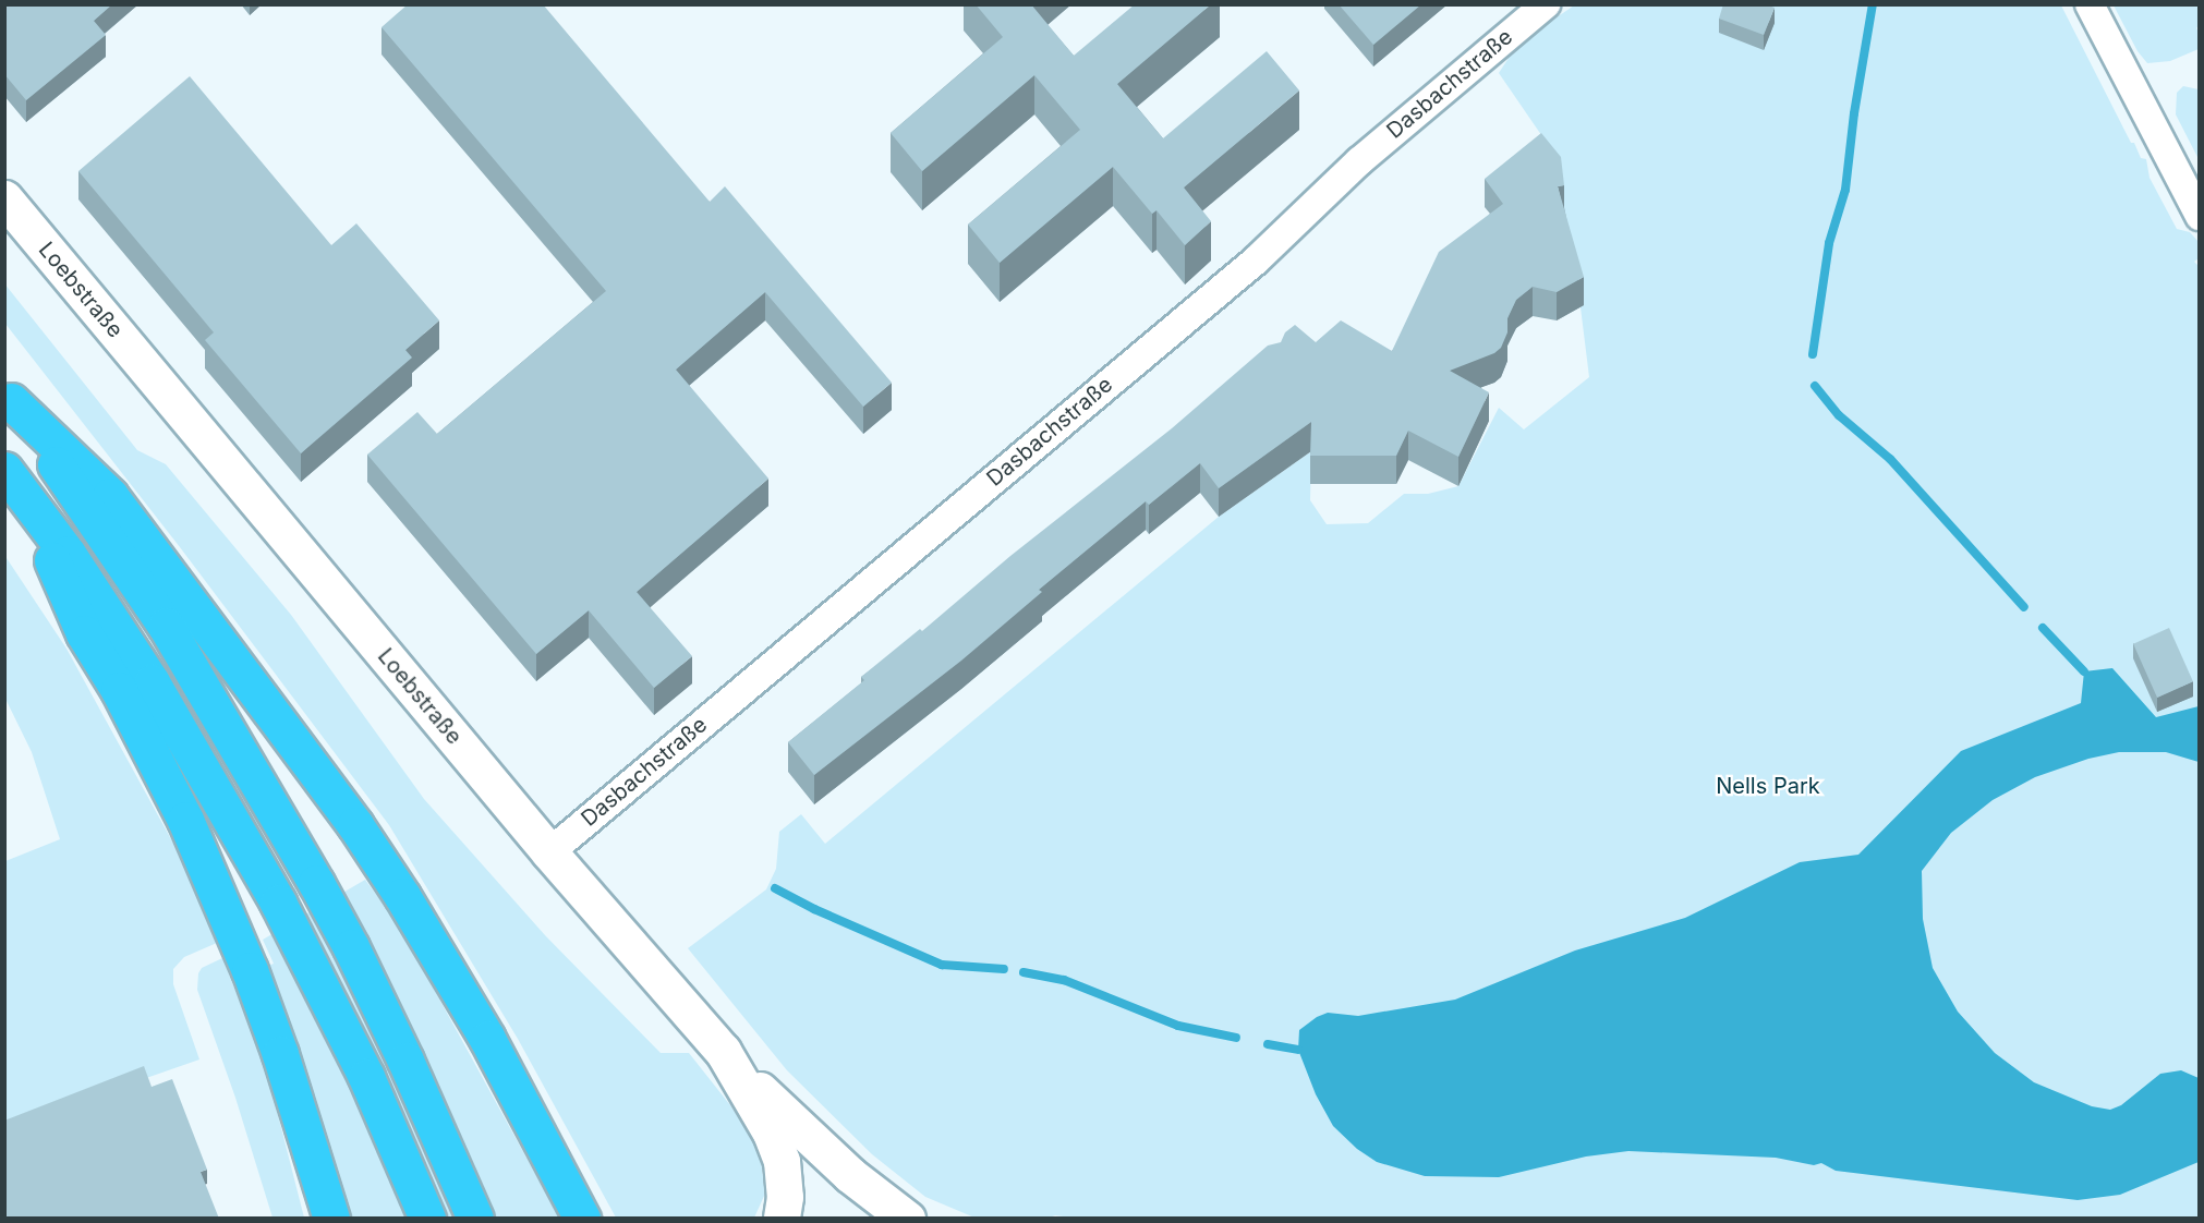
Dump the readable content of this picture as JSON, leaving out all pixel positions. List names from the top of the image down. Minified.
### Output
{"streets":{"main road":["Loebstraße"],"street":["Dasbachstraße"]},"crossings":[["Dasbachstraße","Loebstraße"]],"parks":["Nells Park"]}
